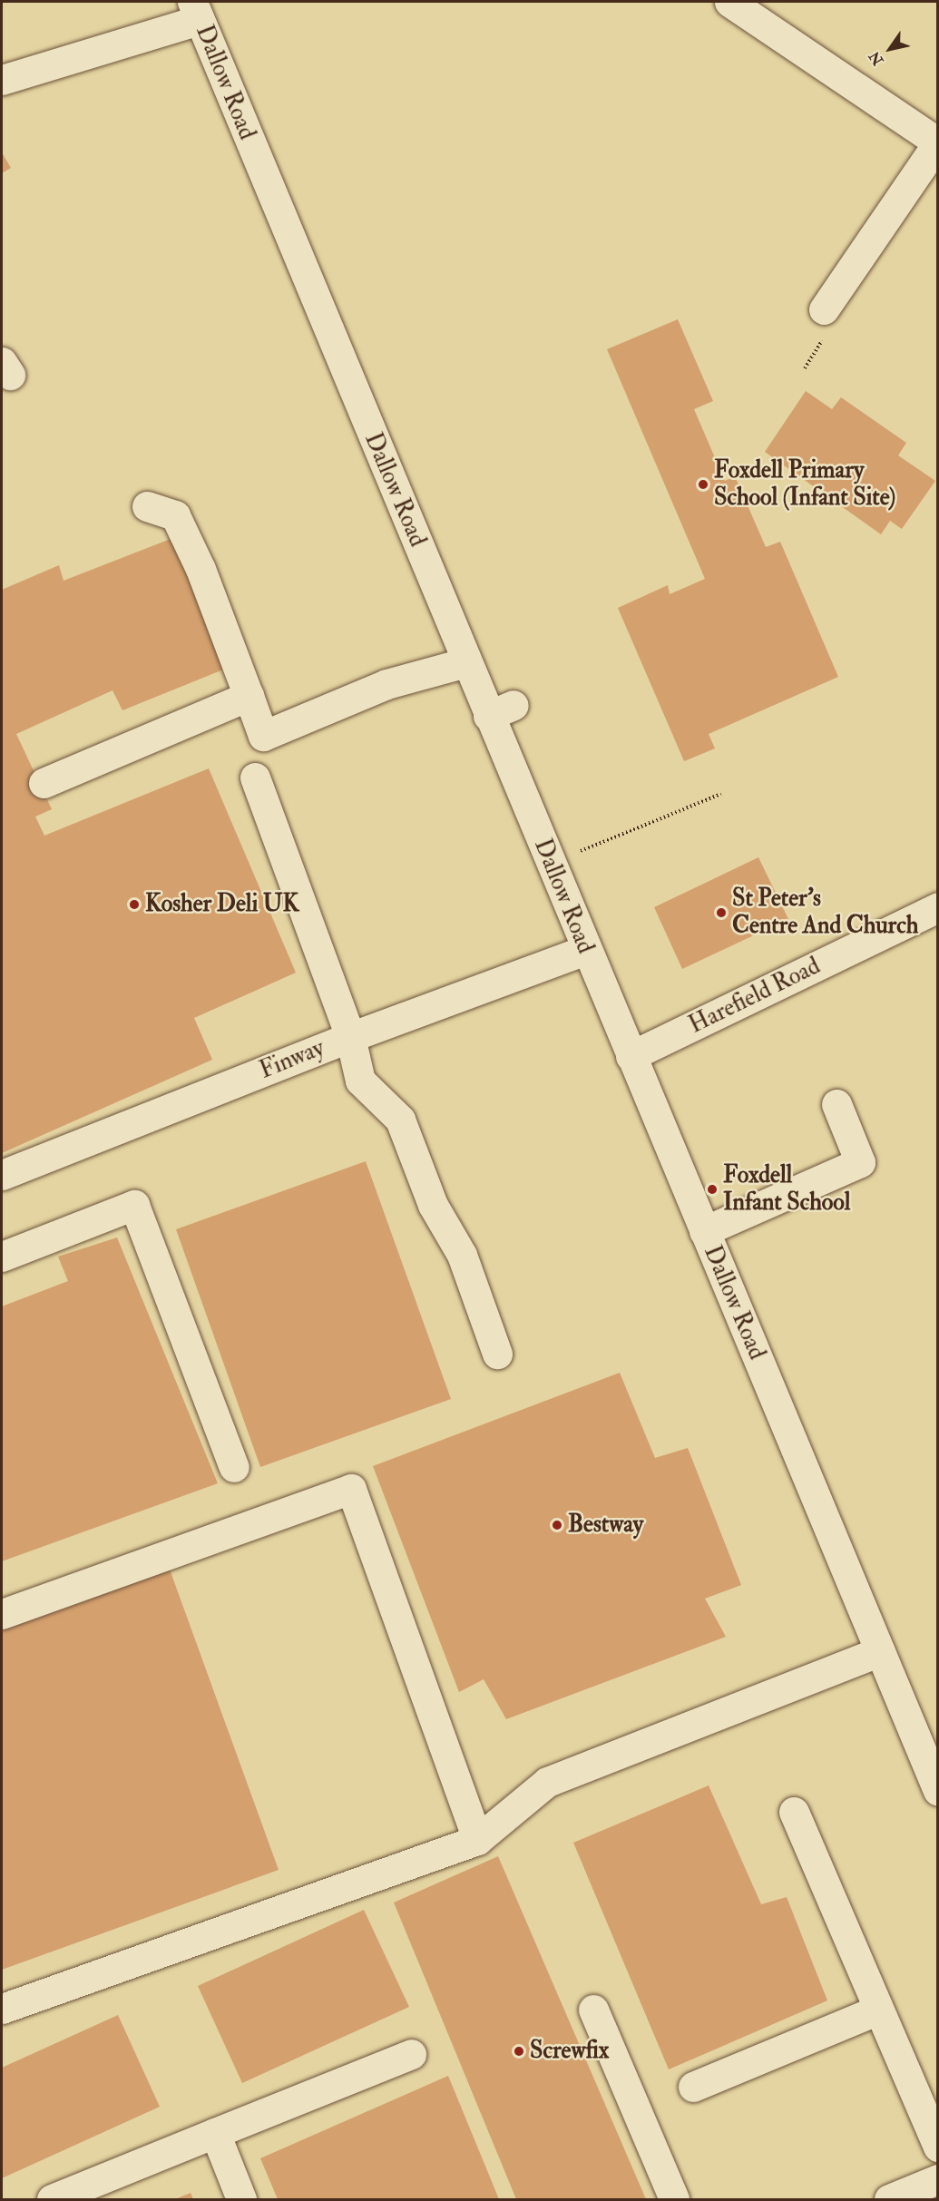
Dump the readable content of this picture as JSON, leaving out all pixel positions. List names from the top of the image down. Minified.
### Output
{"streets":{"street":["Dallow Road","Harefield Road","Finway"]},"crossings":[["Dallow Road","Harefield Road"],["Dallow Road","Finway"]],"places":["Foxdell Primary School (Infant Site)","Kosher Deli UK","St Peter's Centre And Church","Foxdell Infant School","Bestway","Screwfix"],"north":"bottom left"}
